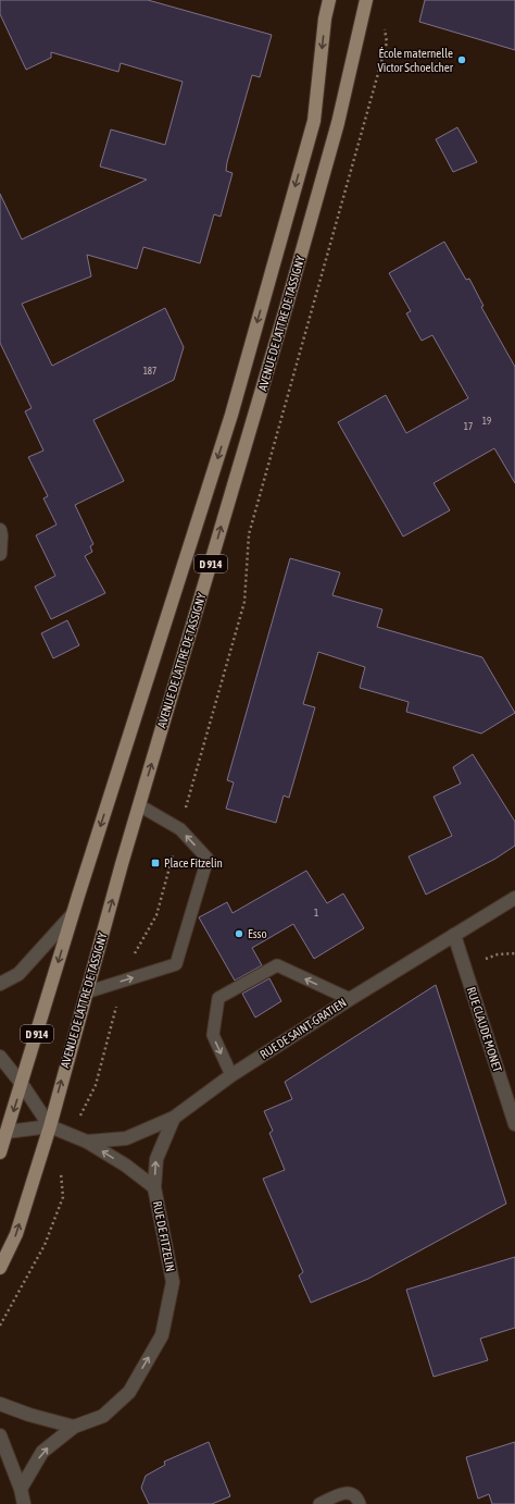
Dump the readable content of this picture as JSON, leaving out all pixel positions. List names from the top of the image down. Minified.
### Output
{"streets":{"main road":["AVENUE DE LATTRE DE TASSIGNY","D 914"],"street":["RUE DE SAINT-GRATIEN","RUE CLAUDE MONET","RUE DE FITZELIN"]},"crossings":[["AVENUE DE LATTRE DE TASSIGNY","RUE DE FITZELIN"],["RUE DE SAINT-GRATIEN","RUE CLAUDE MONET"],["RUE DE SAINT-GRATIEN","RUE DE FITZELIN"]],"one_way":["RUE DE FITZELIN"],"places":{"other":["École maternelle Victor Schoelcher","Esso"],"transit":["Place Fitzelin"]},"house_numbers":["187","19","17","1"]}
